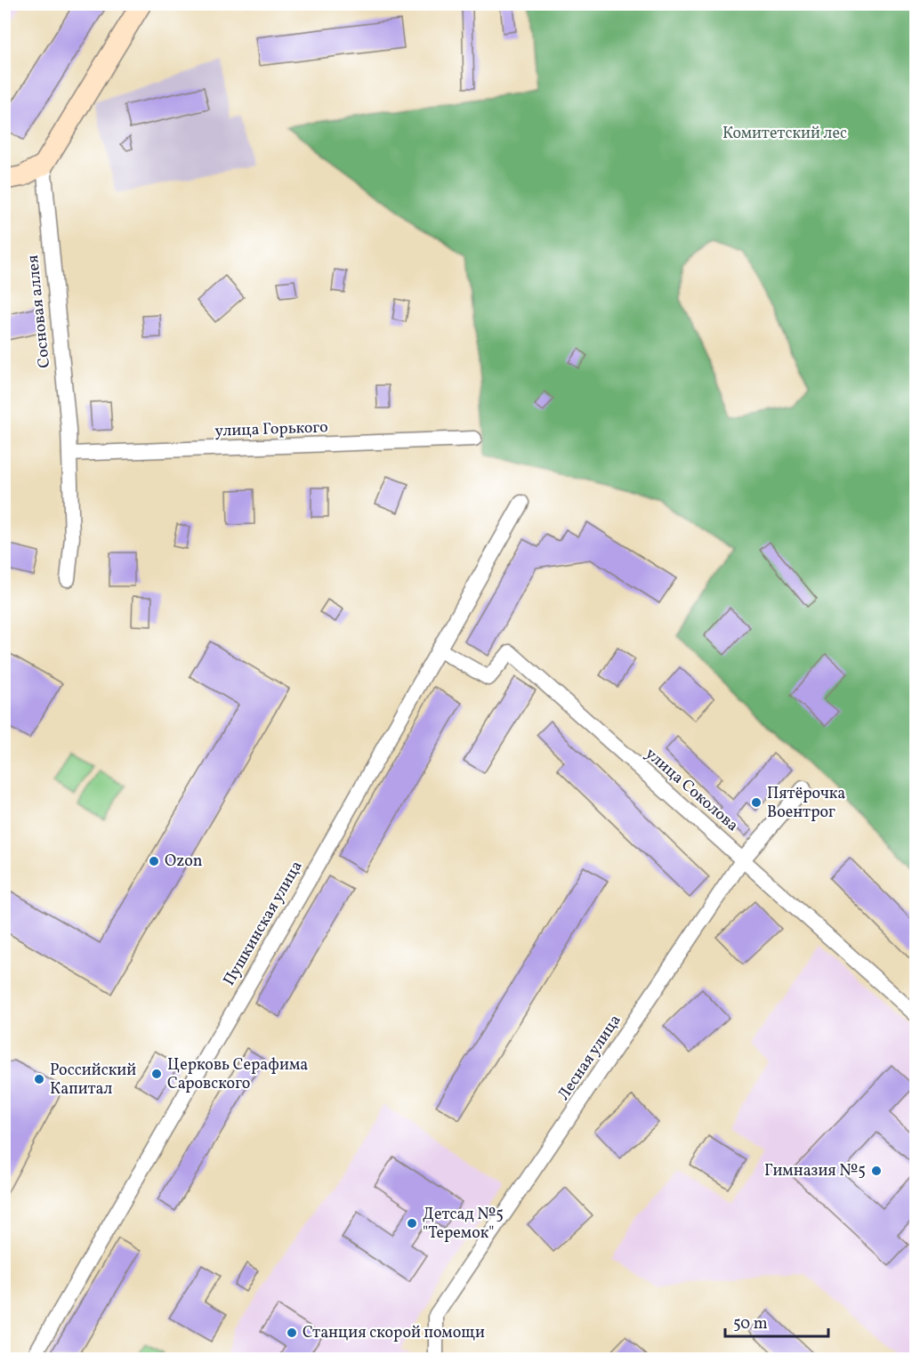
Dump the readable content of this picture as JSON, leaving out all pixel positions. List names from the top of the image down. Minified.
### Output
{"streets":{"street":["Сосновая аллея","улица Горького","улица Соколова","Пушкинская улица","Лесная улица"]},"crossings":[["Сосновая аллея","улица Горького"],["улица Соколова","Пушкинская улица"],["улица Соколова","Лесная улица"]],"parks":["Комитетский лес"],"places":["Пятёрочка Воентрог","Ozon","Церковь Серафима Саровского","Российский Капитал","Гимназия №5","Детсад №5 \"Теремок\"","Станция скорой помощи"],"scale_bar":"50 m"}
